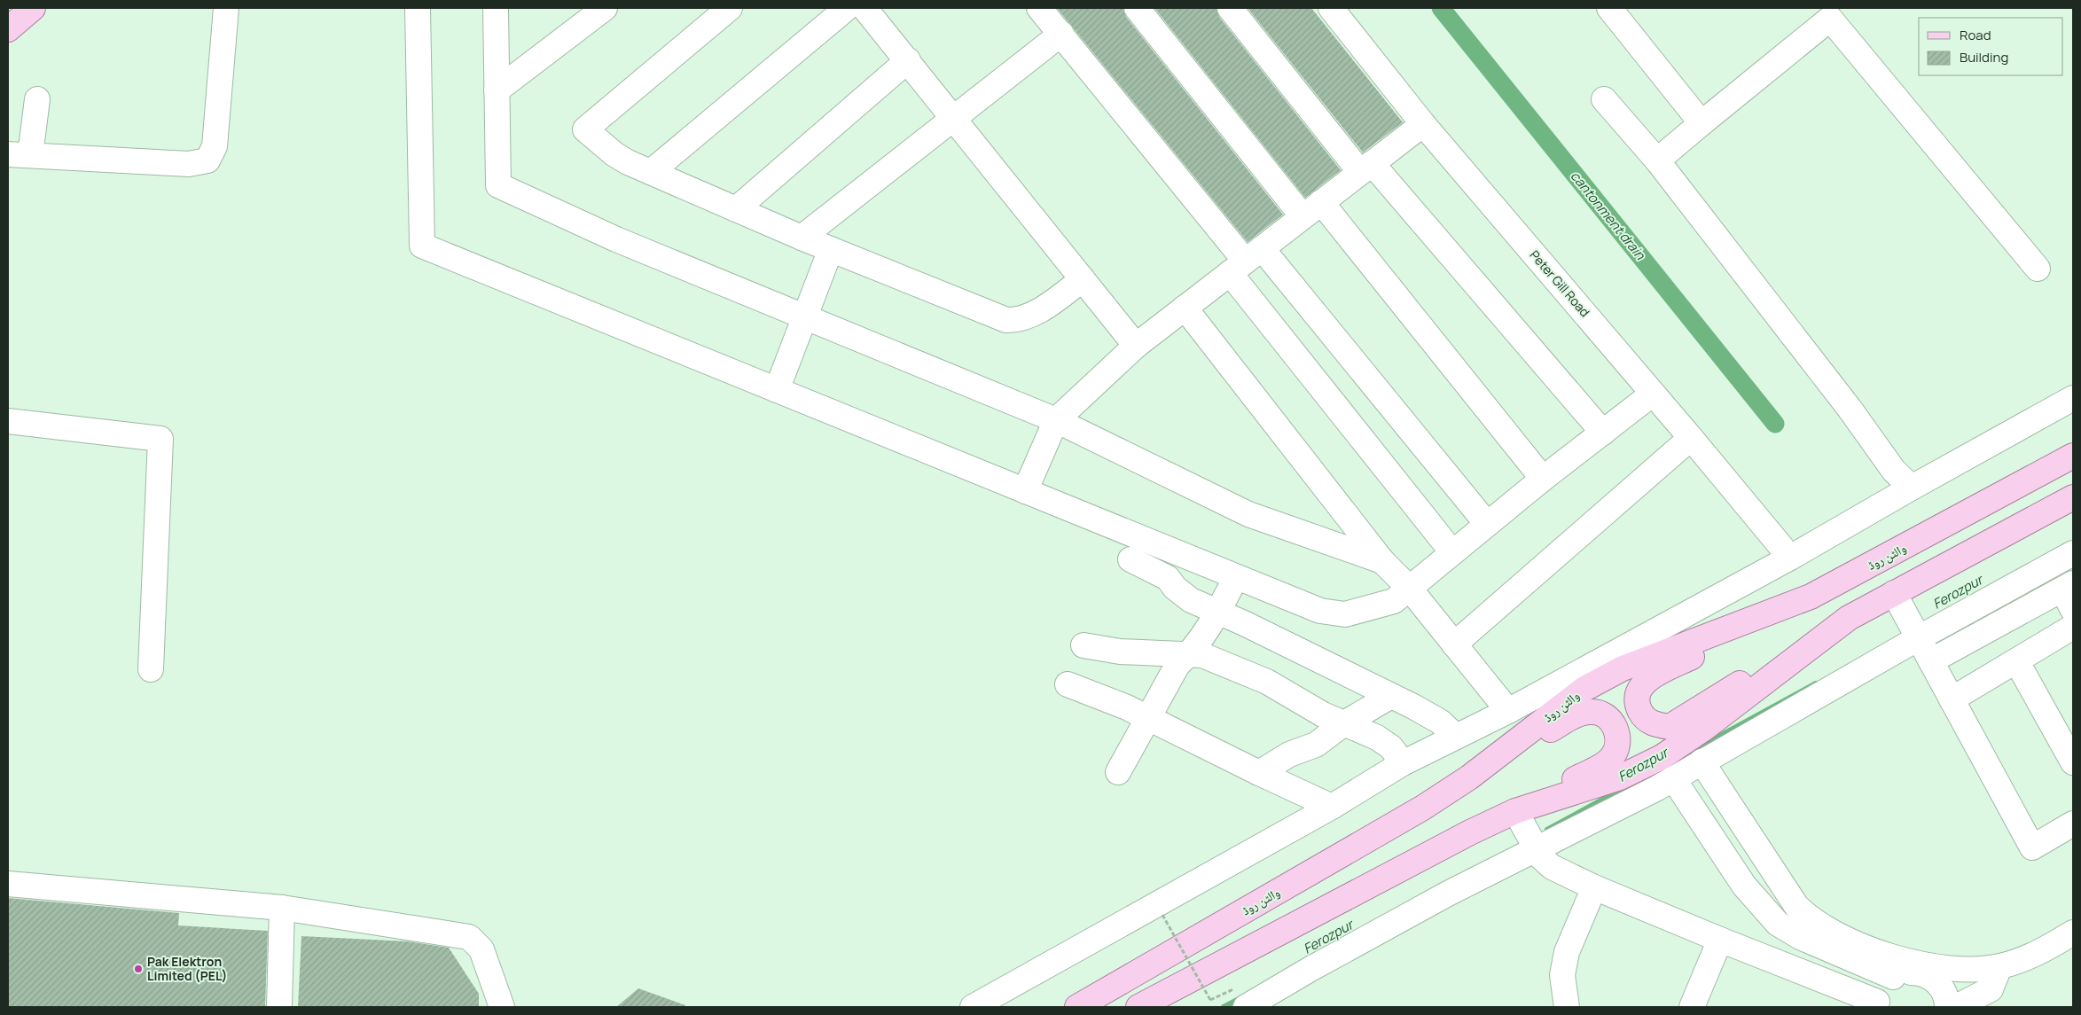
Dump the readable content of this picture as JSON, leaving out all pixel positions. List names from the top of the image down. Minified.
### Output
{"streets":{"main road":["والٹن روڈ"],"street":["Peter Gill Road"]},"water":["cantonment drain","Ferozpur"],"places":["Pak Elektron Limited (PEL)"],"legend":["Road","Building"]}
